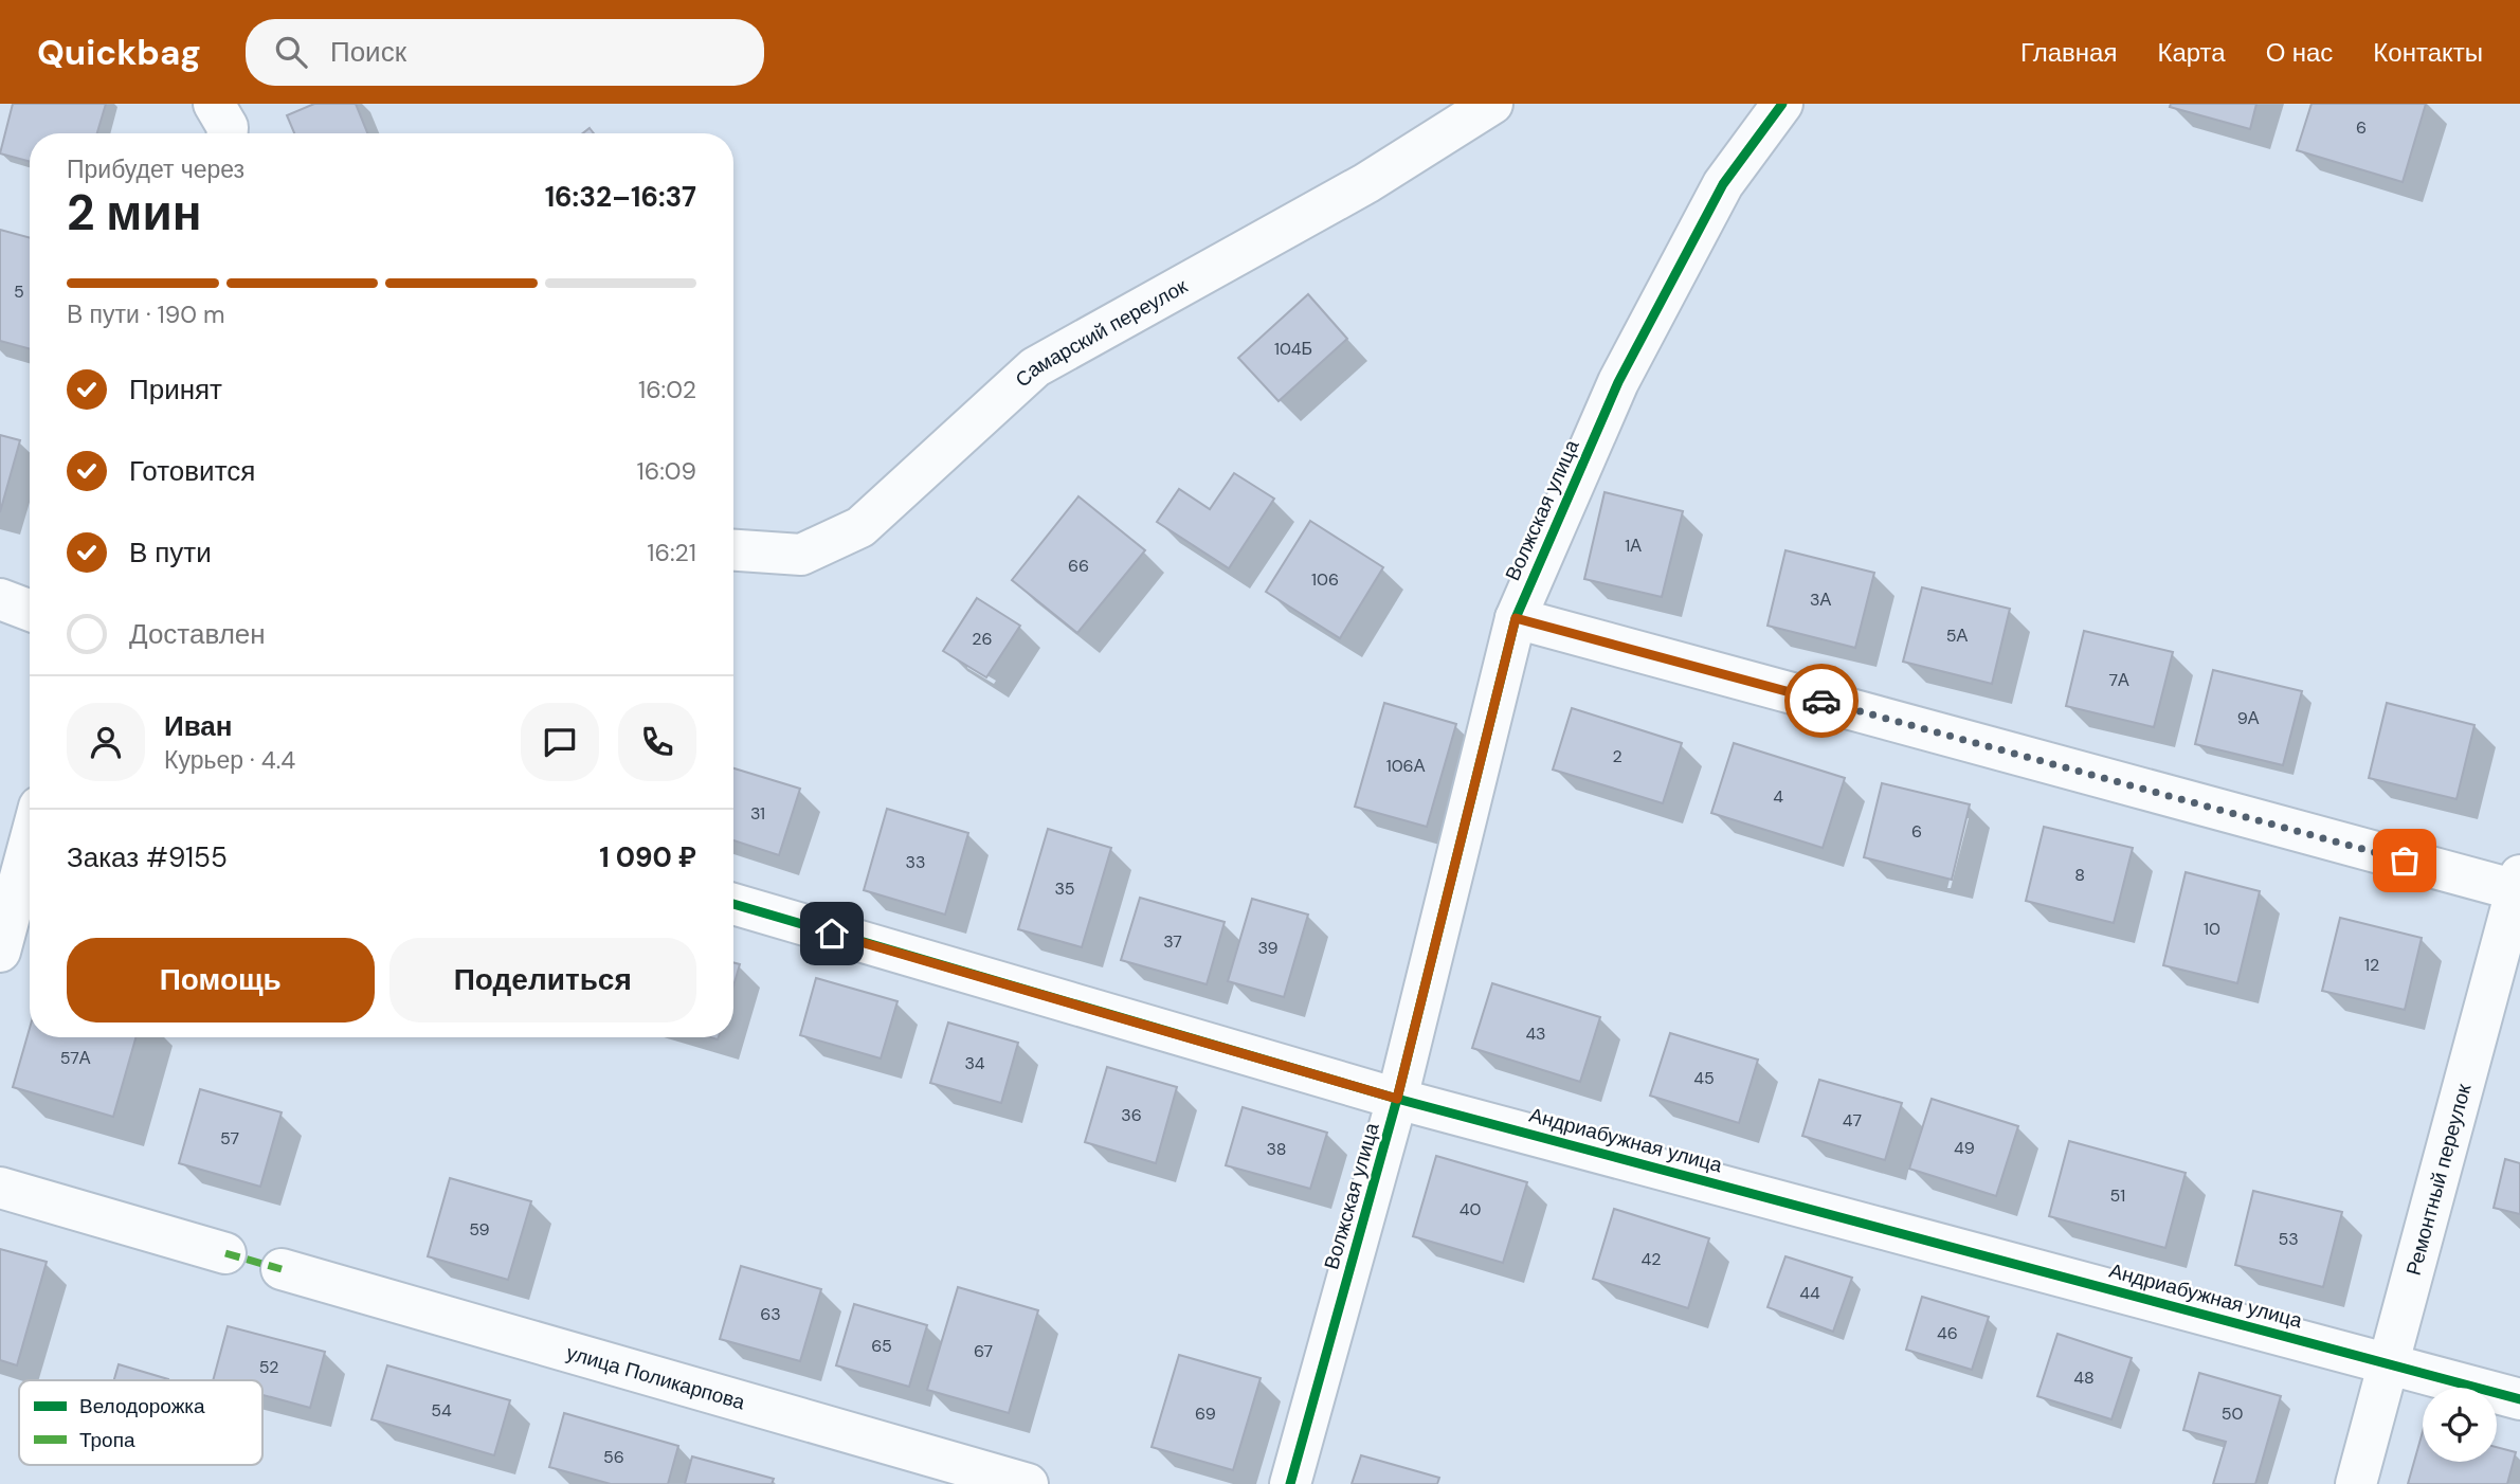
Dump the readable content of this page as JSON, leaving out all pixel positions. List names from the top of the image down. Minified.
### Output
{"streets":{"street":["Самарский переулок","Волжская улица","Андриабужная улица","Ремонтный переулок","улица Поликарпова"]},"crossings":[["Волжская улица","Андриабужная улица"],["Андриабужная улица","Ремонтный переулок"]],"house_numbers":["6","5","104Б","1А","66","106","3А","5А","26","7А","9А","2","106А","4","31","6","33","8","35","10","37","39","12","43","57А","34","45","36","47","57","49","38","51","40","59","53","42","44","63","46","65","67","52","48","54","69","50","56"],"legend":["Велодорожка","Тропа"],"page":{"header":"Quickbag","search":"Поиск","nav":["Главная","Карта","О нас","Контакты"],"heading":["2 мин","Прибудет через","16:32–16:37"],"panel":["Иван","Курьер · 4.4","Заказ #9155","1 090 ₽"],"bar":"В пути · 190 m","list":[["Принят","16:02"],["Готовится","16:09"],["В пути","16:21"],"Доставлен"],"buttons":["Помощь","Поделиться"]}}
